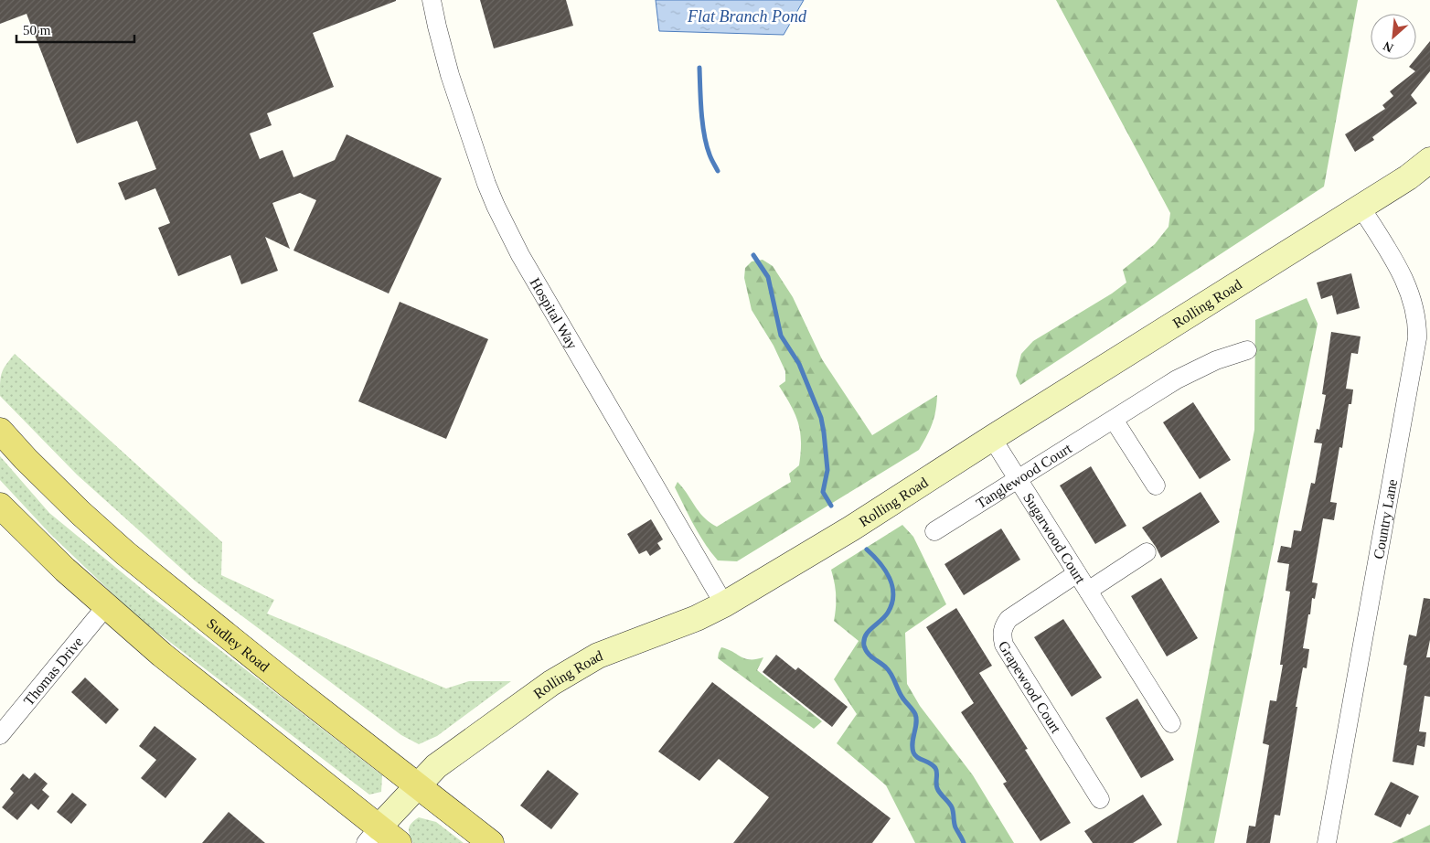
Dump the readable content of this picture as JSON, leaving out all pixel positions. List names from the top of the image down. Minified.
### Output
{"streets":{"main road":["Sudley Road"],"street":["Rolling Road","Hospital Way","Tanglewood Court","Country Lane","Sugarwood Court","Thomas Drive","Grapewood Court"]},"crossings":[["Rolling Road","Hospital Way"],["Rolling Road","Country Lane"],["Rolling Road","Sugarwood Court"],["Rolling Road","Sudley Road"],["Tanglewood Court","Sugarwood Court"],["Sugarwood Court","Grapewood Court"]],"water":["Flat Branch Pond"],"scale_bar":"50 m","north":"bottom left"}
